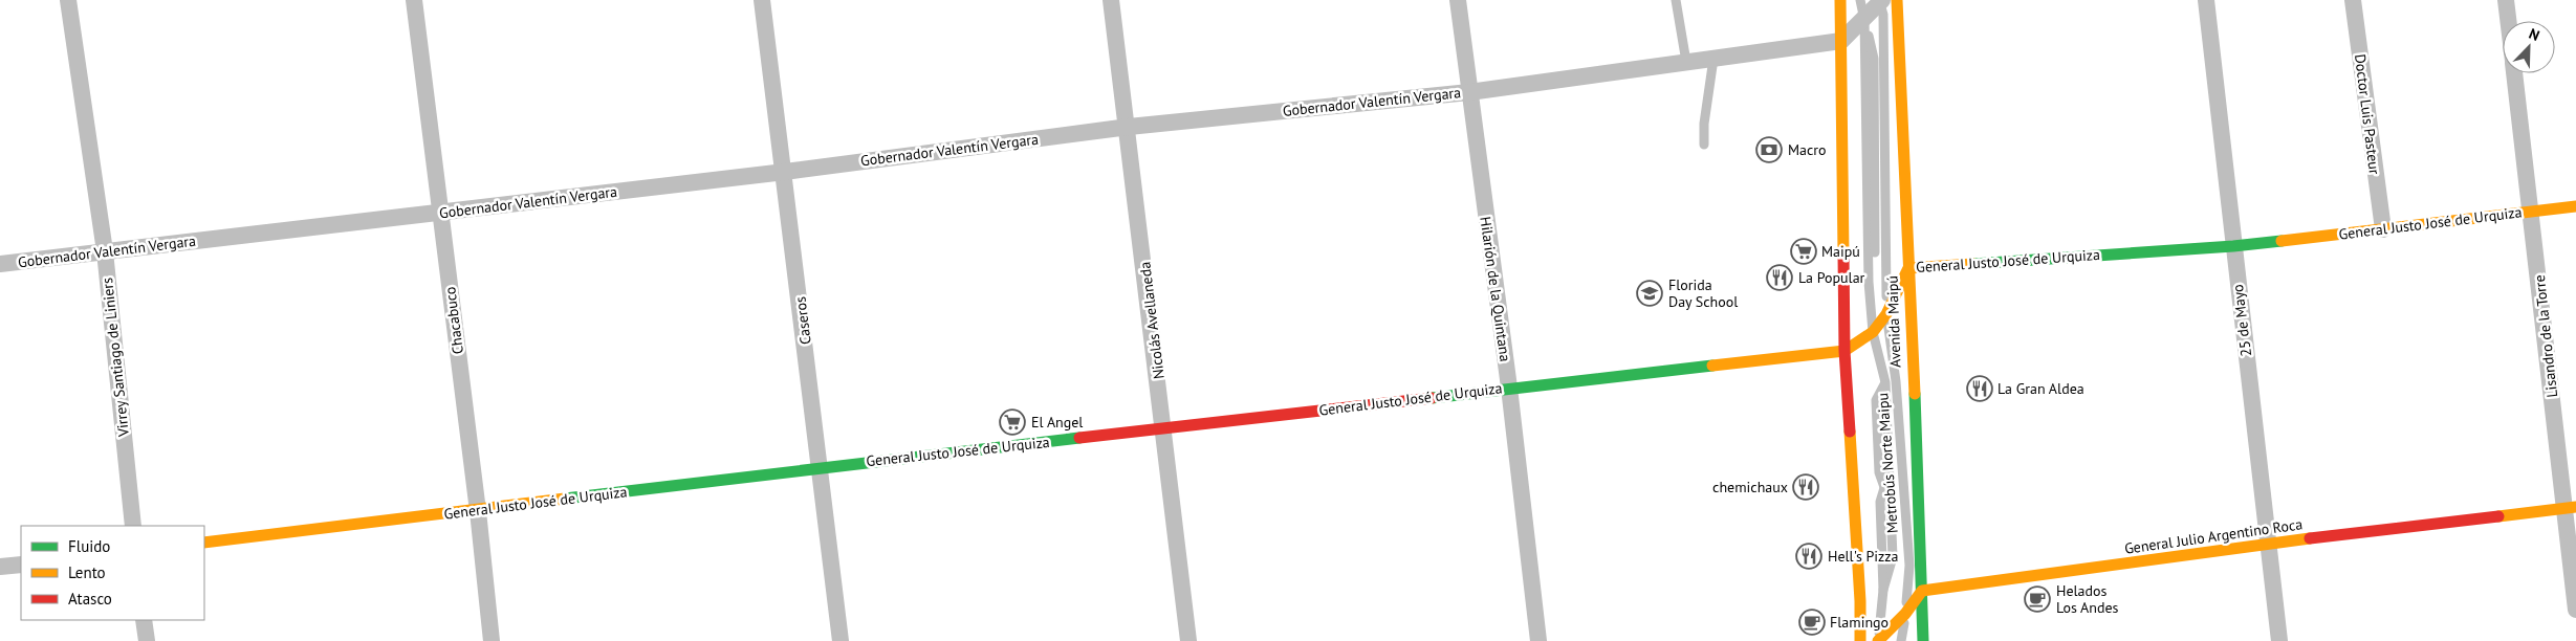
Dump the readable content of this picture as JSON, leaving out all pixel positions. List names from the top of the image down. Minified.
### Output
{"streets":{"street":["Gobernador Valentín Vergara","Doctor Luis Pasteur","General Justo José de Urquiza","Hilarión de la Quintana","Chacabuco","Caseros","Nicolás Avellaneda","25 de Mayo","Avenida Maipú","Lisandro de la Torre","Virrey Santiago de Liniers","General Julio Argentino Roca"],"lane":["Metrobús Norte Maipu"]},"crossings":[["Gobernador Valentín Vergara","Hilarión de la Quintana"],["Gobernador Valentín Vergara","Chacabuco"],["Gobernador Valentín Vergara","Caseros"],["Gobernador Valentín Vergara","Nicolás Avellaneda"],["Gobernador Valentín Vergara","Virrey Santiago de Liniers"],["Doctor Luis Pasteur","General Justo José de Urquiza"],["General Justo José de Urquiza","Hilarión de la Quintana"],["General Justo José de Urquiza","Chacabuco"],["General Justo José de Urquiza","Caseros"],["General Justo José de Urquiza","Nicolás Avellaneda"],["General Justo José de Urquiza","25 de Mayo"],["General Justo José de Urquiza","Avenida Maipú"],["General Justo José de Urquiza","Lisandro de la Torre"],["General Justo José de Urquiza","Metrobús Norte Maipu"],["25 de Mayo","General Julio Argentino Roca"],["Avenida Maipú","Metrobús Norte Maipu"],["Avenida Maipú","General Julio Argentino Roca"],["Lisandro de la Torre","General Julio Argentino Roca"]],"places":{"bank":["Macro"],"supermarket":["Maipú","El Angel"],"restaurant":["La Popular","La Gran Aldea","chemichaux","Hell's Pizza"],"school or university":["Florida Day School"],"cafe":["Helados Los Andes","Flamingo"]},"legend":["Fluido","Lento","Atasco"],"north":"top right"}
